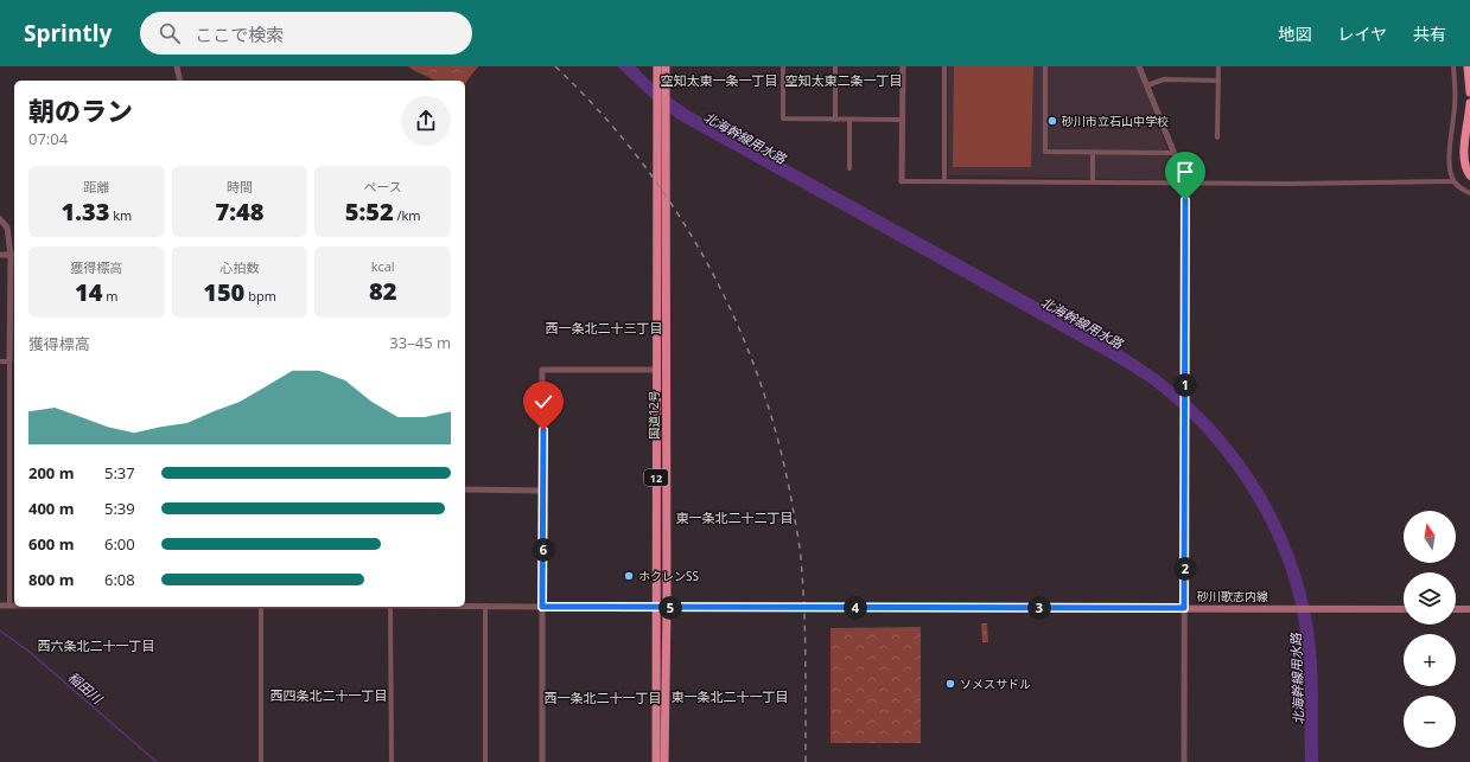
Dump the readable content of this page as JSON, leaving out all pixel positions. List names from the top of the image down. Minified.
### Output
{"streets":{"highway":["国道12号","12"],"main road":["砂川歌志内線"]},"crossings":[["国道12号","砂川歌志内線"]],"districts":["空知太東一条一丁目","空知太東二条一丁目","西一条北二十三丁目","東一条北二十二丁目","西六条北二十一丁目","西四条北二十一丁目","東一条北二十一丁目","西一条北二十一丁目"],"water":["北海幹線用水路","稲田川"],"places":["砂川市立石山中学校","ホクレンSS","ソメスサドル"],"north":"top","page":{"header":"Sprintly","search":"ここで検索","nav":["地図","レイヤ","共有"],"heading":["朝のラン","07:04"],"stats":[["距離","1.33 km"],["時間","7:48"],["ペース","5:52 /km"],["獲得標高","14 m"],["心拍数","150 bpm"],["kcal","82"]],"chart":["獲得標高","33–45 m"],"pins":["1","6","2","3","4","5"],"list":[{"name":"200 m","note":"5:37"},{"name":"400 m","note":"5:39"},{"name":"600 m","note":"6:00"},{"name":"800 m","note":"6:08"}],"map_buttons":["+","−"]}}
